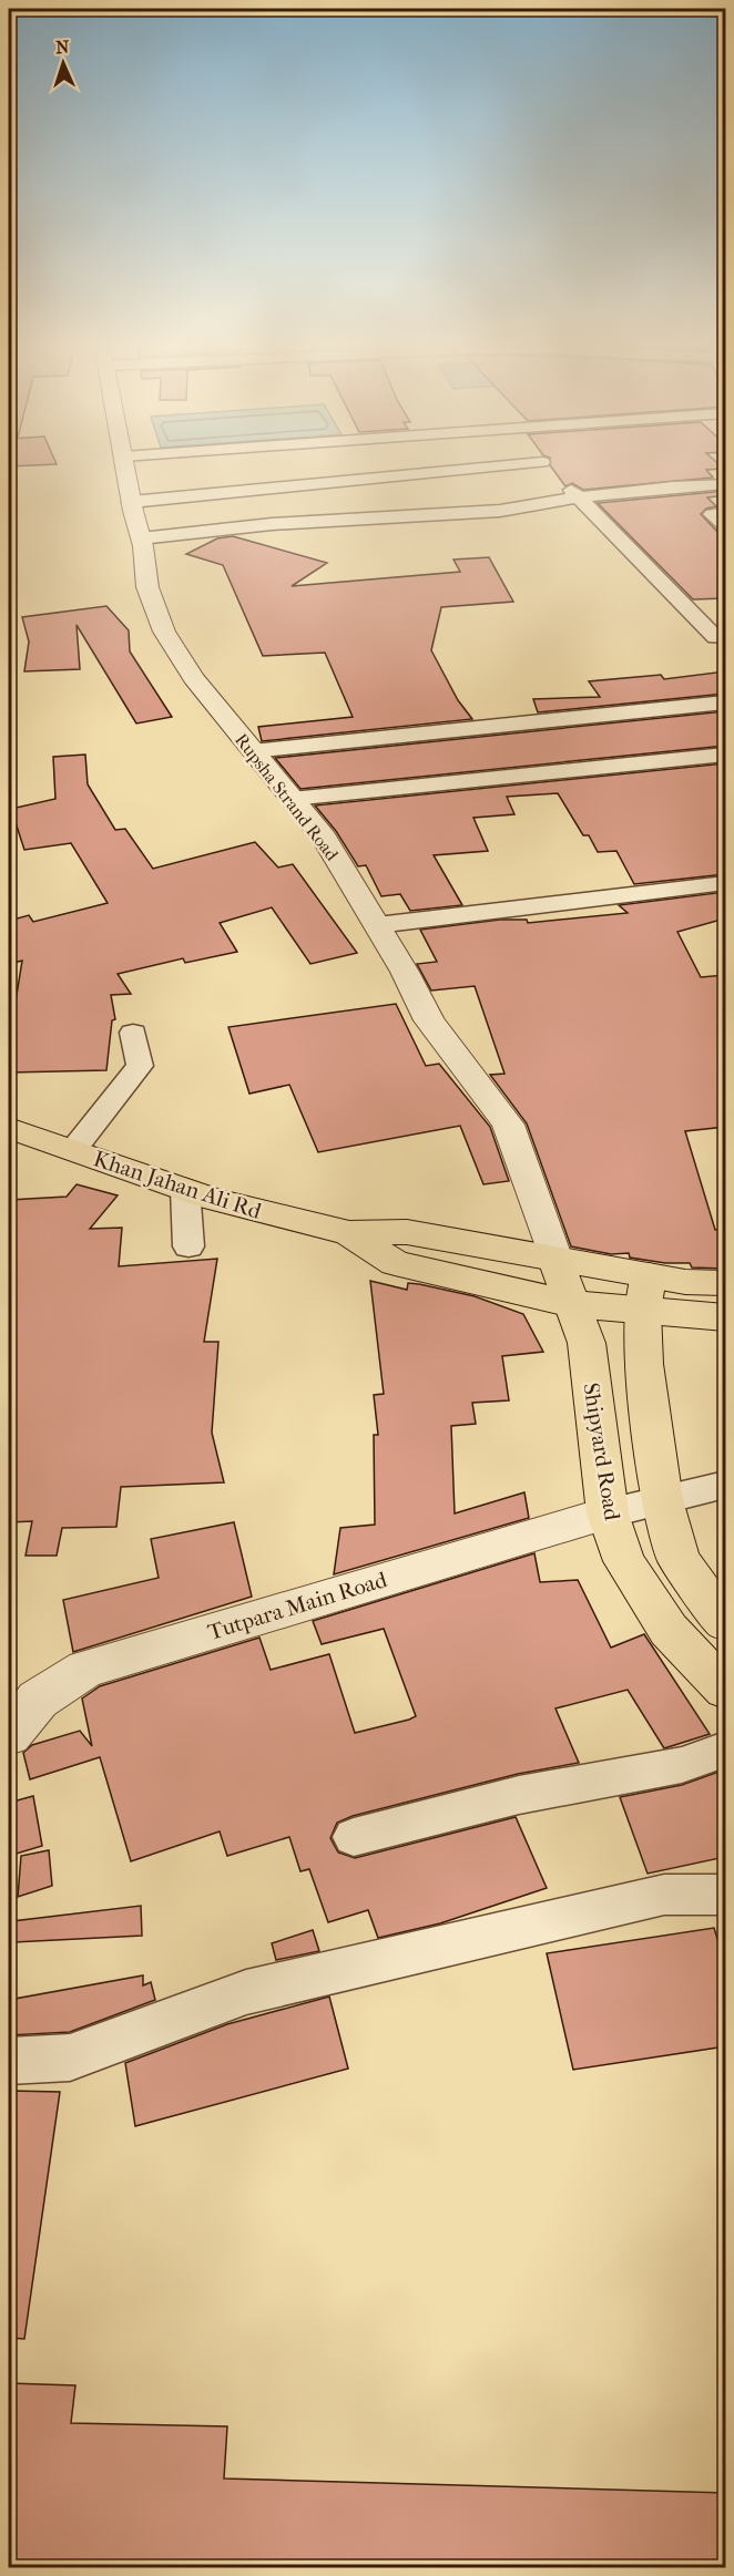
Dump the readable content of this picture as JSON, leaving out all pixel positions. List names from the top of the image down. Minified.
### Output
{"streets":{"main road":["Khan Jahan Ali Rd","Shipyard Road"],"street":["Rupsha Strand Road","Tutpara Main Road"]},"crossings":[["Rupsha Strand Road","Khan Jahan Ali Rd"],["Rupsha Strand Road","Shipyard Road"],["Khan Jahan Ali Rd","Shipyard Road"],["Shipyard Road","Tutpara Main Road"]],"north":"top"}
